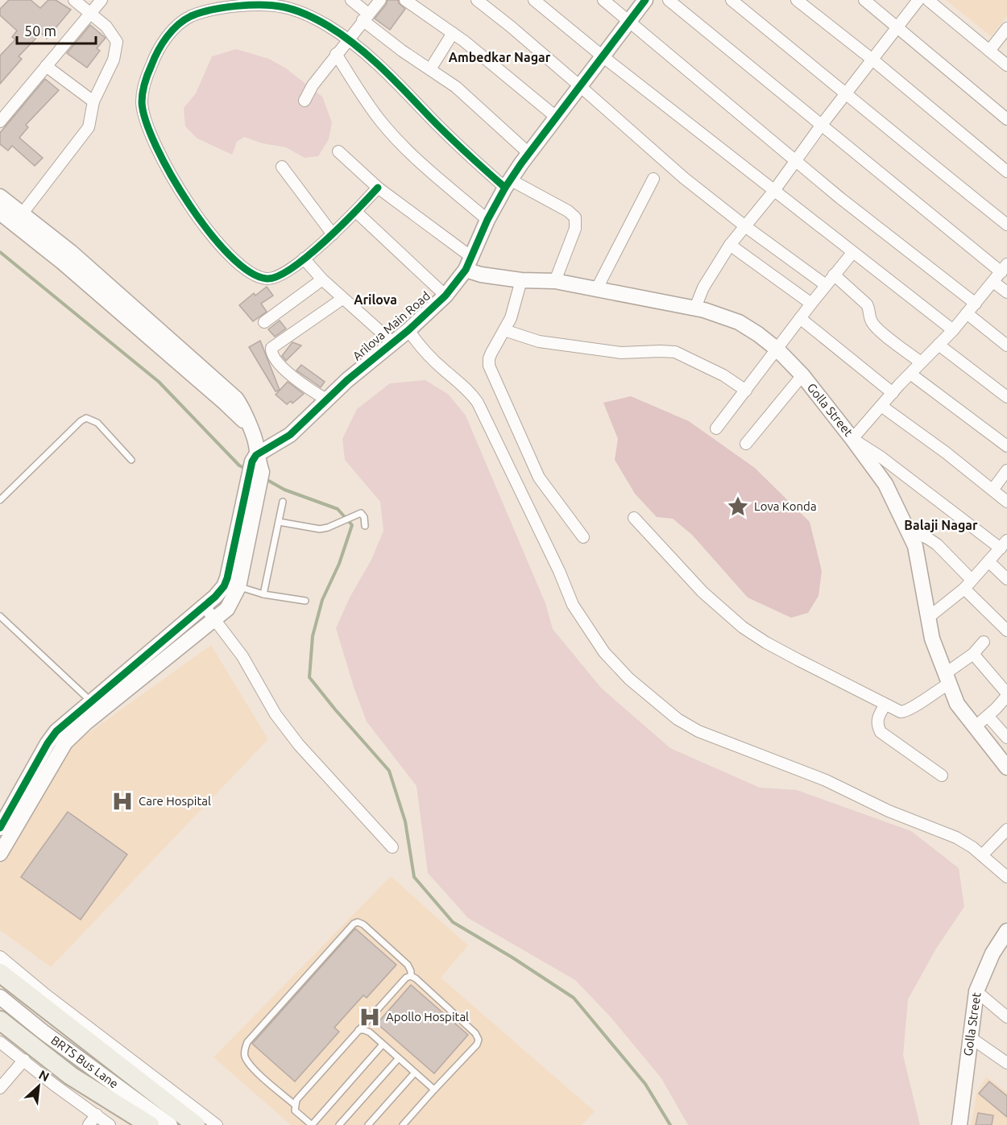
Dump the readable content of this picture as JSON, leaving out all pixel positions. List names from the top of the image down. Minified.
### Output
{"streets":{"street":["Arilova Main Road","Golla Street","BRTS Bus Lane"]},"crossings":[["Arilova Main Road","Golla Street"]],"districts":["Ambedkar Nagar","Arilova","Balaji Nagar"],"places":{"place":["Lova Konda"],"hospital":["Care Hospital","Apollo Hospital"]},"scale_bar":"50 m","north":"top right"}
